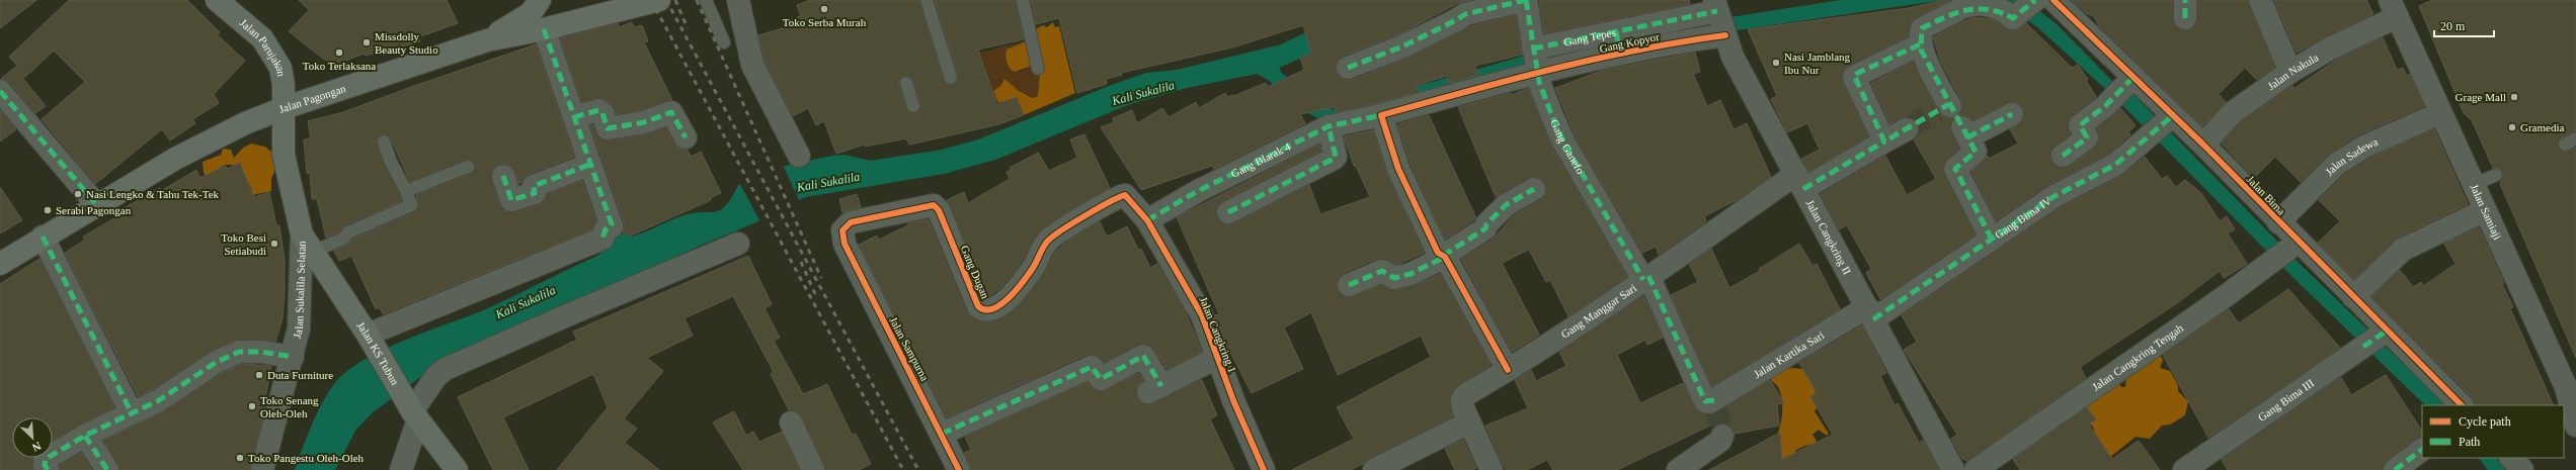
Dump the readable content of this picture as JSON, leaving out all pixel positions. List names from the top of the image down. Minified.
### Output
{"streets":{"main road":["Jalan Parujakan","Jalan Pagongan","Jalan Sukalila Selatan","Jalan KS Tubun"],"street":["Gang Tepes","Gang Kopyor","Jalan Nakula","Gang Ganefo","Jalan Sadewa","Gang Blarak 4","Jalan Bima","Jalan Samiaji","Gang Bima IV","Jalan Cangkring II","Gang Dugan","Gang Manggar Sari","Jalan Cangkring 1","Jalan Sampurna","Jalan Kartika Sari","Jalan Cangkring Tengah","Gang Bima III"]},"crossings":[["Gang Tepes","Gang Kopyor"],["Gang Tepes","Jalan Cangkring II"],["Gang Kopyor","Gang Ganefo"],["Gang Kopyor","Gang Blarak 4"],["Jalan Parujakan","Jalan Pagongan"],["Jalan Parujakan","Jalan Sukalila Selatan"],["Jalan Nakula","Jalan Bima"],["Jalan Nakula","Jalan Samiaji"],["Jalan Pagongan","Jalan Sukalila Selatan"],["Gang Ganefo","Gang Manggar Sari"],["Gang Ganefo","Jalan Kartika Sari"],["Jalan Sadewa","Jalan Bima"],["Jalan Sadewa","Jalan Samiaji"],["Gang Blarak 4","Jalan Cangkring 1"],["Jalan Bima","Gang Bima IV"],["Jalan Bima","Jalan Cangkring Tengah"],["Jalan Bima","Gang Bima III"],["Gang Bima IV","Jalan Cangkring II"],["Gang Bima IV","Jalan Kartika Sari"],["Jalan Cangkring II","Gang Manggar Sari"],["Jalan Cangkring II","Jalan Kartika Sari"],["Gang Dugan","Jalan Cangkring 1"],["Gang Dugan","Jalan Sampurna"],["Jalan Sukalila Selatan","Jalan KS Tubun"]],"water":["Kali Sukalila"],"places":["Toko Serba Murah","Missdolly Beauty Studio","Toko Terlaksana","Nasi Jamblang Ibu Nur","Grage Mall","Gramedia","Nasi Lengko & Tahu Tek-Tek","Serabi Pagongan","Toko Besi Setiabudi","Duta Furniture","Toko Senang Oleh-Oleh","Toko Pangestu Oleh-Oleh"],"legend":["Cycle path","Path"],"scale_bar":"20 m","north":"bottom right"}
